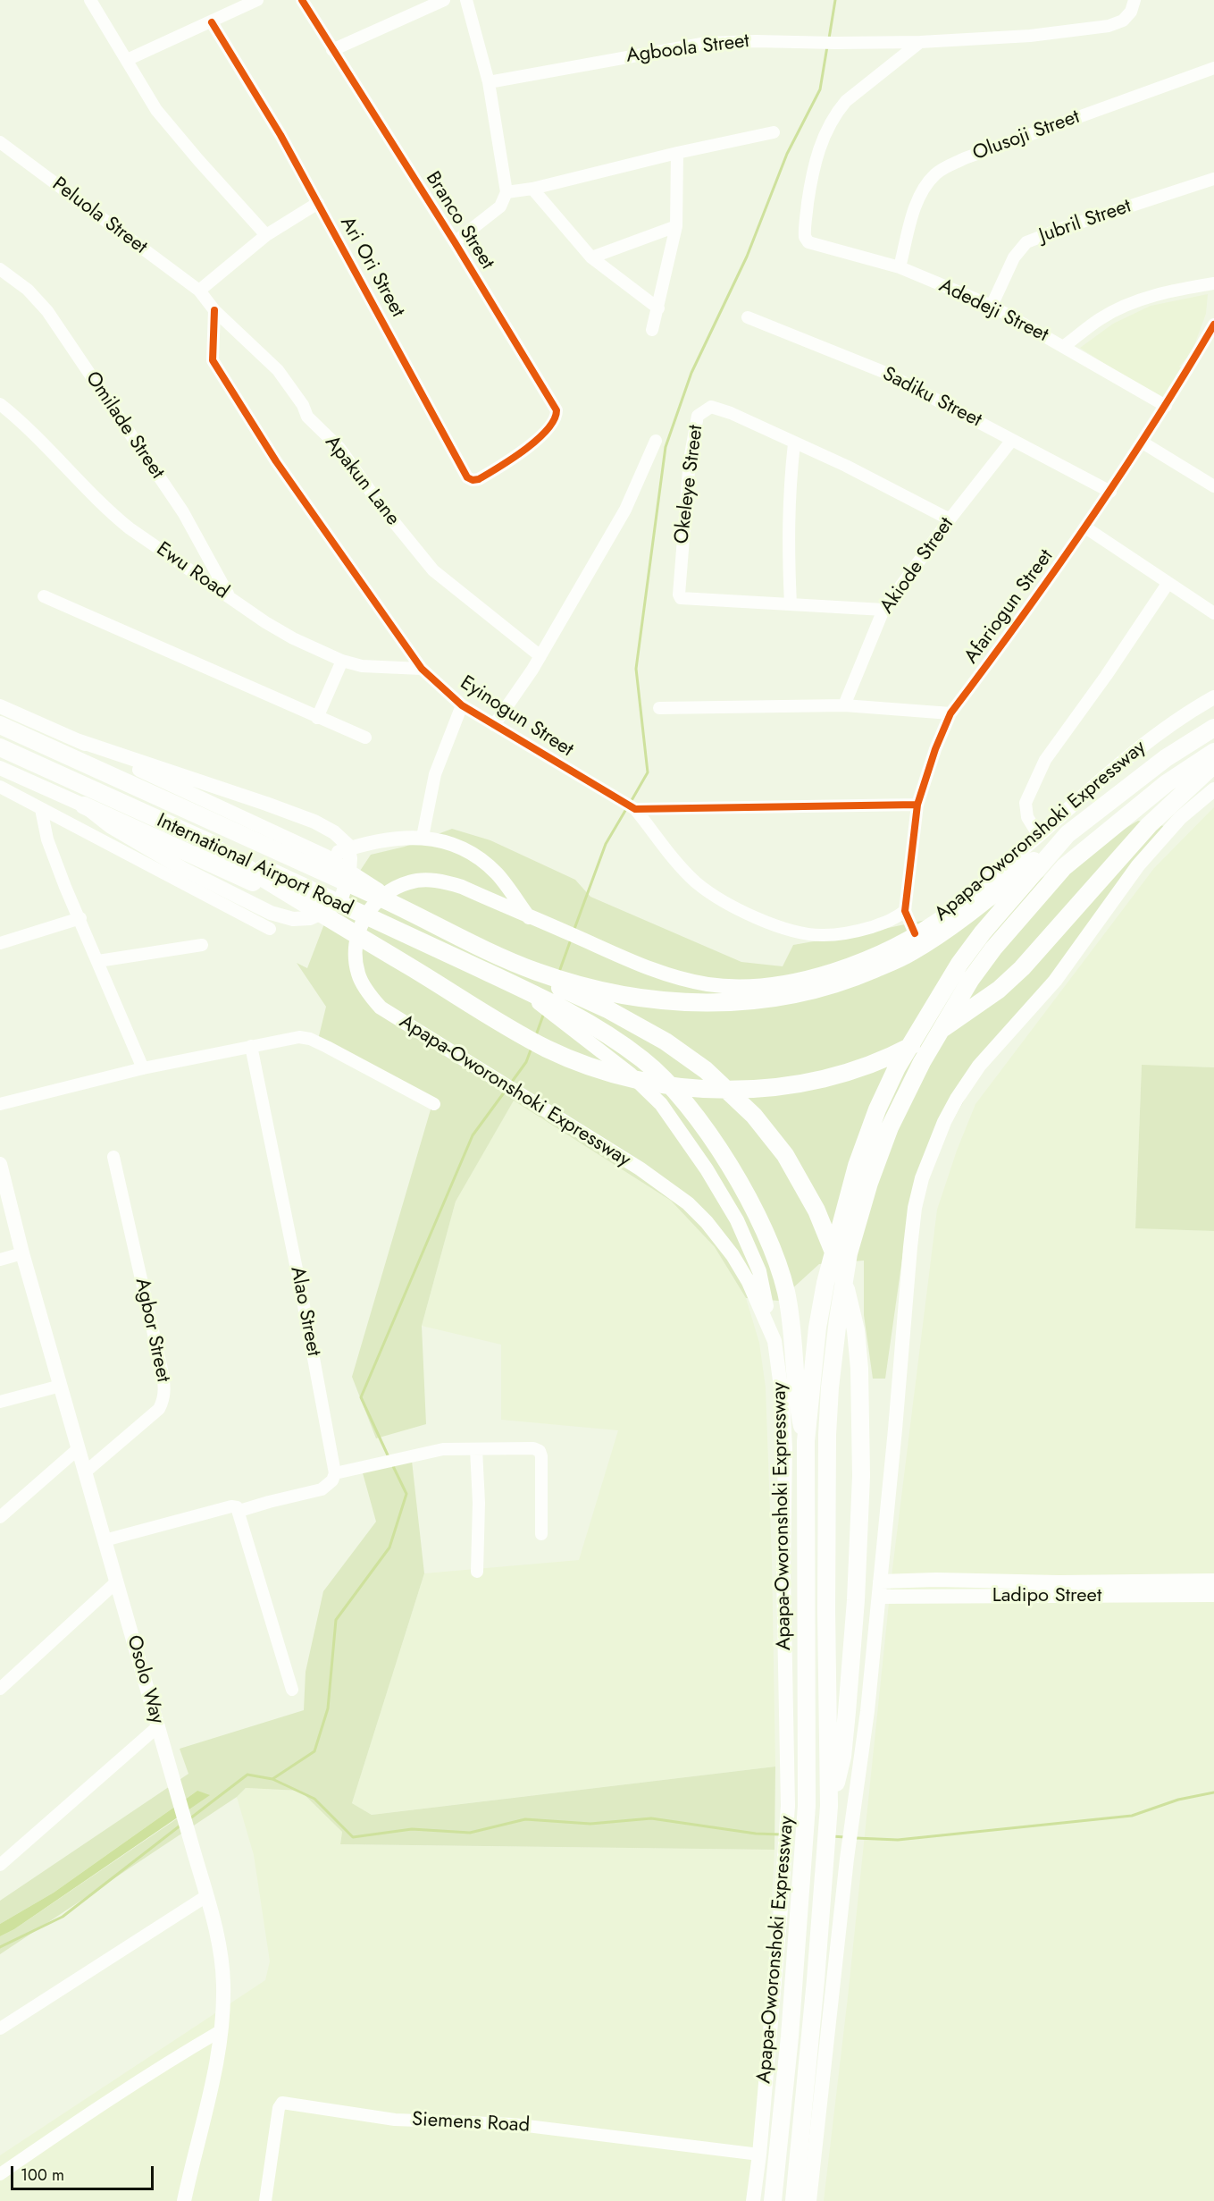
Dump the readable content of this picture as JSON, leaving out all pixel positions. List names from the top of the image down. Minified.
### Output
{"streets":{"highway":["Apapa-Oworonshoki Expressway","International Airport Road"],"main road":["Ladipo Street","Osolo Way"],"street":["Agboola Street","Olusoji Street","Peluola Street","Branco Street","Jubril Street","Ari Ori Street","Adedeji Street","Sadiku Street","Omilade Street","Apakun Lane","Okeleye Street","Akiode Street","Ewu Road","Afariogun Street","Eyinogun Street","Alao Street","Agbor Street","Siemens Road"]},"crossings":[["Agboola Street","Adedeji Street"],["Olusoji Street","Adedeji Street"],["Peluola Street","Apakun Lane"],["Branco Street","Ari Ori Street"],["Jubril Street","Adedeji Street"],["Adedeji Street","Afariogun Street"],["Sadiku Street","Akiode Street"],["Sadiku Street","Afariogun Street"],["Omilade Street","Ewu Road"],["Apakun Lane","Eyinogun Street"],["Okeleye Street","Akiode Street"],["Ewu Road","Eyinogun Street"],["Apapa-Oworonshoki Expressway","Siemens Road"],["Agbor Street","Osolo Way"]],"scale_bar":"100 m"}
